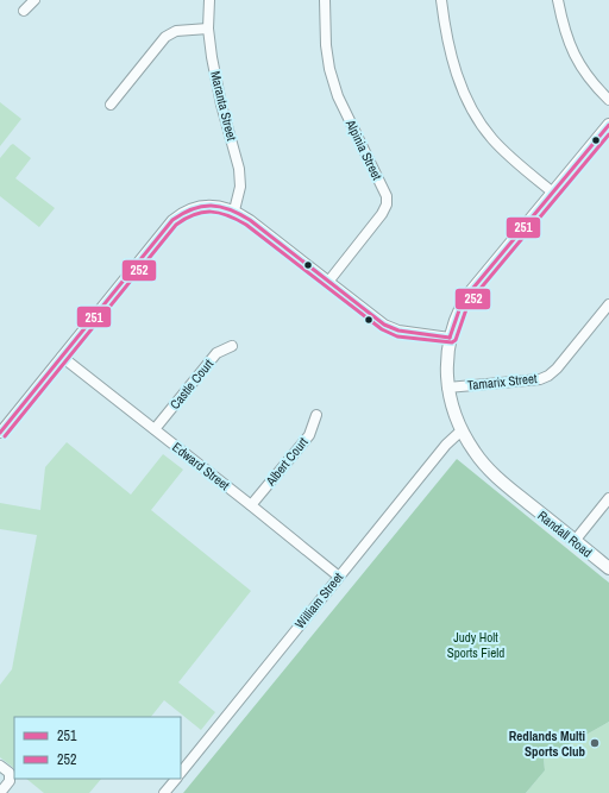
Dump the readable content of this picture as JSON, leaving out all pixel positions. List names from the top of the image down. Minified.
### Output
{"streets":{"street":["Maranta Street","Alpinia Street","Tamarix Street","Castle Court","Albert Court","Edward Street","Randall Road","William Street"]},"crossings":[["Tamarix Street","Randall Road"],["Castle Court","Edward Street"],["Albert Court","Edward Street"],["Edward Street","William Street"],["Randall Road","William Street"]],"parks":["Judy Holt Sports Field"],"places":["Redlands Multi Sports Club"],"lines":["transit line 251","transit line 252"],"legend":["251","252"]}
